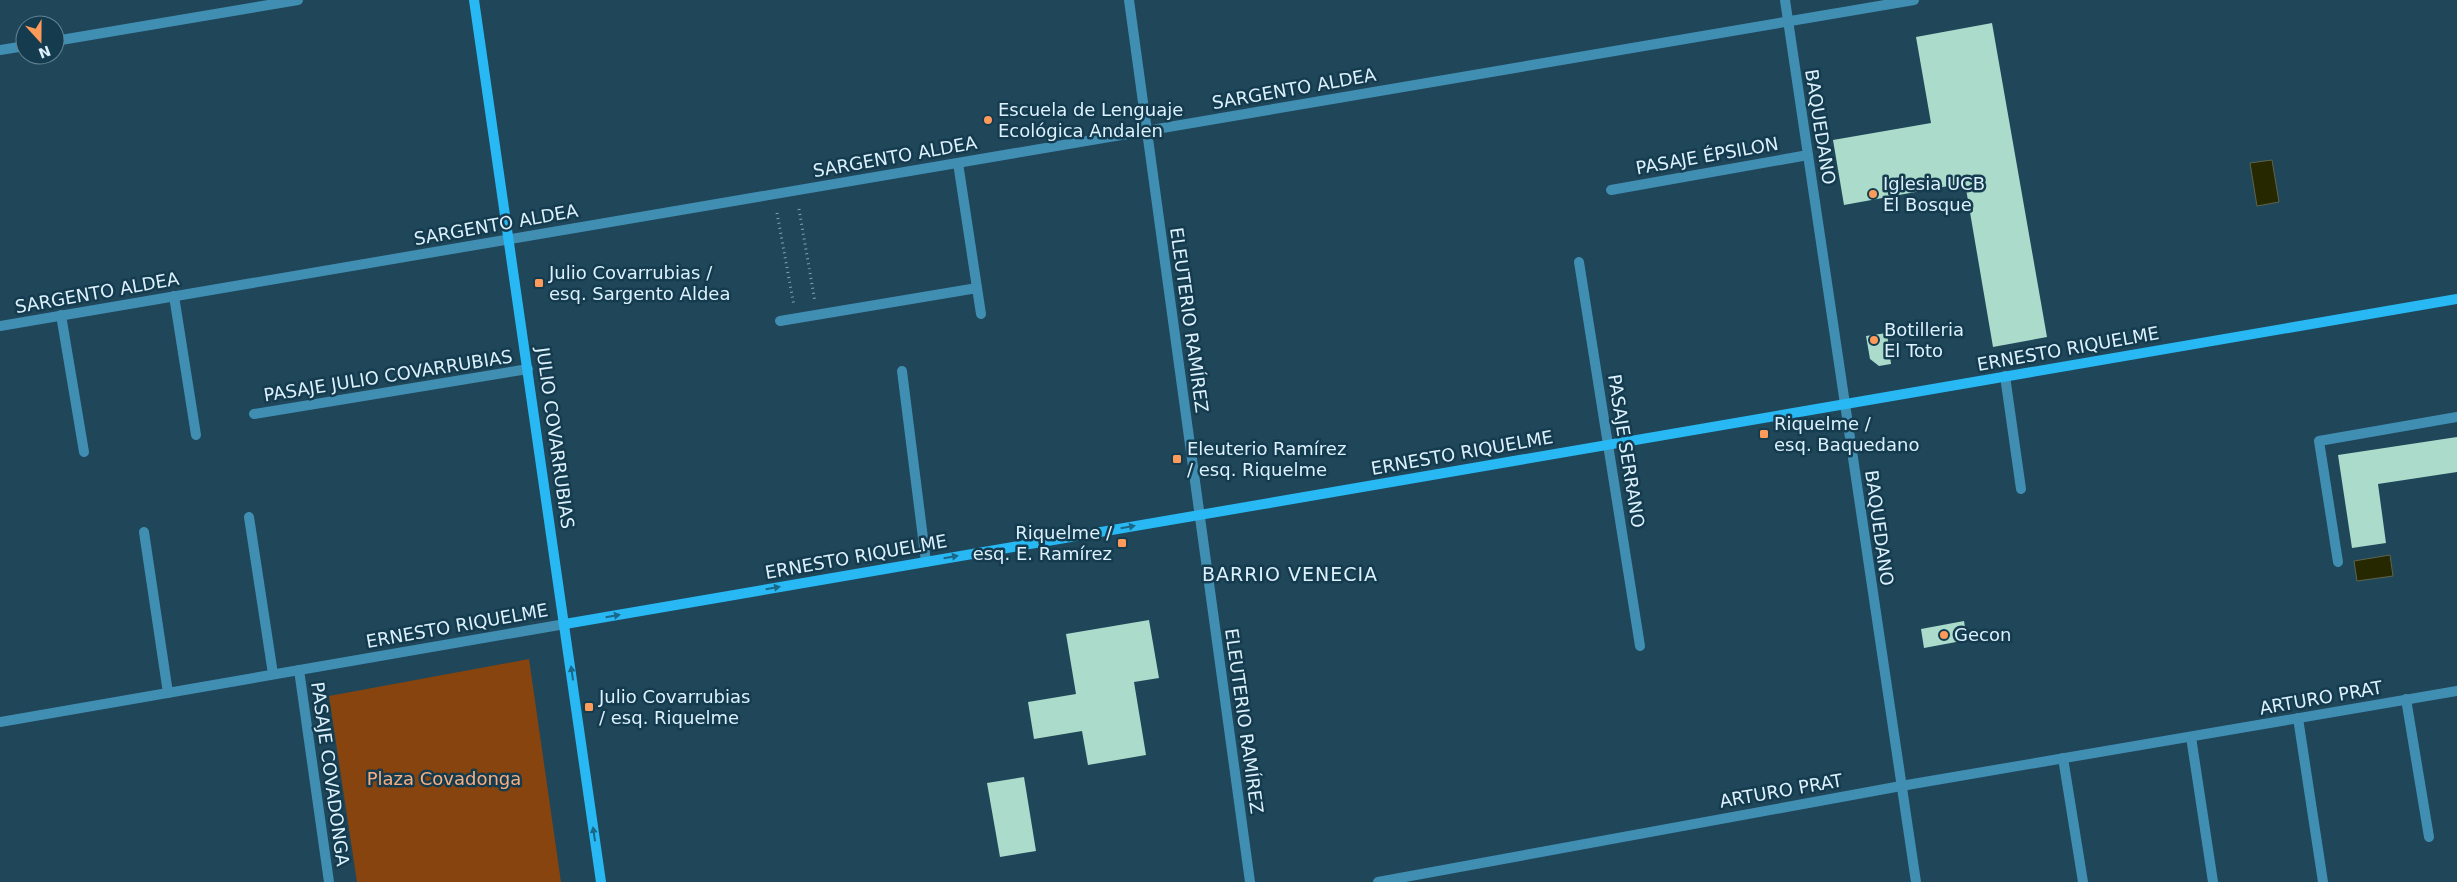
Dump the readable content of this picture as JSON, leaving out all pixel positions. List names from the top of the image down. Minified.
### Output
{"streets":{"street":["SARGENTO ALDEA","BAQUEDANO","PASAJE ÉPSILON","ELEUTERIO RAMÍREZ","ERNESTO RIQUELME","PASAJE JULIO COVARRUBIAS","JULIO COVARRUBIAS","PASAJE SERRANO","ARTURO PRAT","PASAJE COVADONGA"]},"crossings":[["SARGENTO ALDEA","BAQUEDANO"],["SARGENTO ALDEA","ELEUTERIO RAMÍREZ"],["SARGENTO ALDEA","JULIO COVARRUBIAS"],["BAQUEDANO","PASAJE ÉPSILON"],["BAQUEDANO","ERNESTO RIQUELME"],["BAQUEDANO","ARTURO PRAT"],["ELEUTERIO RAMÍREZ","ERNESTO RIQUELME"],["ERNESTO RIQUELME","JULIO COVARRUBIAS"],["ERNESTO RIQUELME","PASAJE SERRANO"],["ERNESTO RIQUELME","PASAJE COVADONGA"],["PASAJE JULIO COVARRUBIAS","JULIO COVARRUBIAS"]],"districts":["BARRIO VENECIA"],"parks":["Plaza Covadonga"],"places":{"other":["Escuela de Lenguaje Ecológica Andalen","Iglesia UCB El Bosque","Botilleria El Toto","Gecon"],"transit":["Julio Covarrubias / esq. Sargento Aldea","Riquelme / esq. Baquedano","Eleuterio Ramírez / esq. Riquelme","Riquelme / esq. E. Ramírez","Julio Covarrubias / esq. Riquelme"]},"north":"bottom"}
